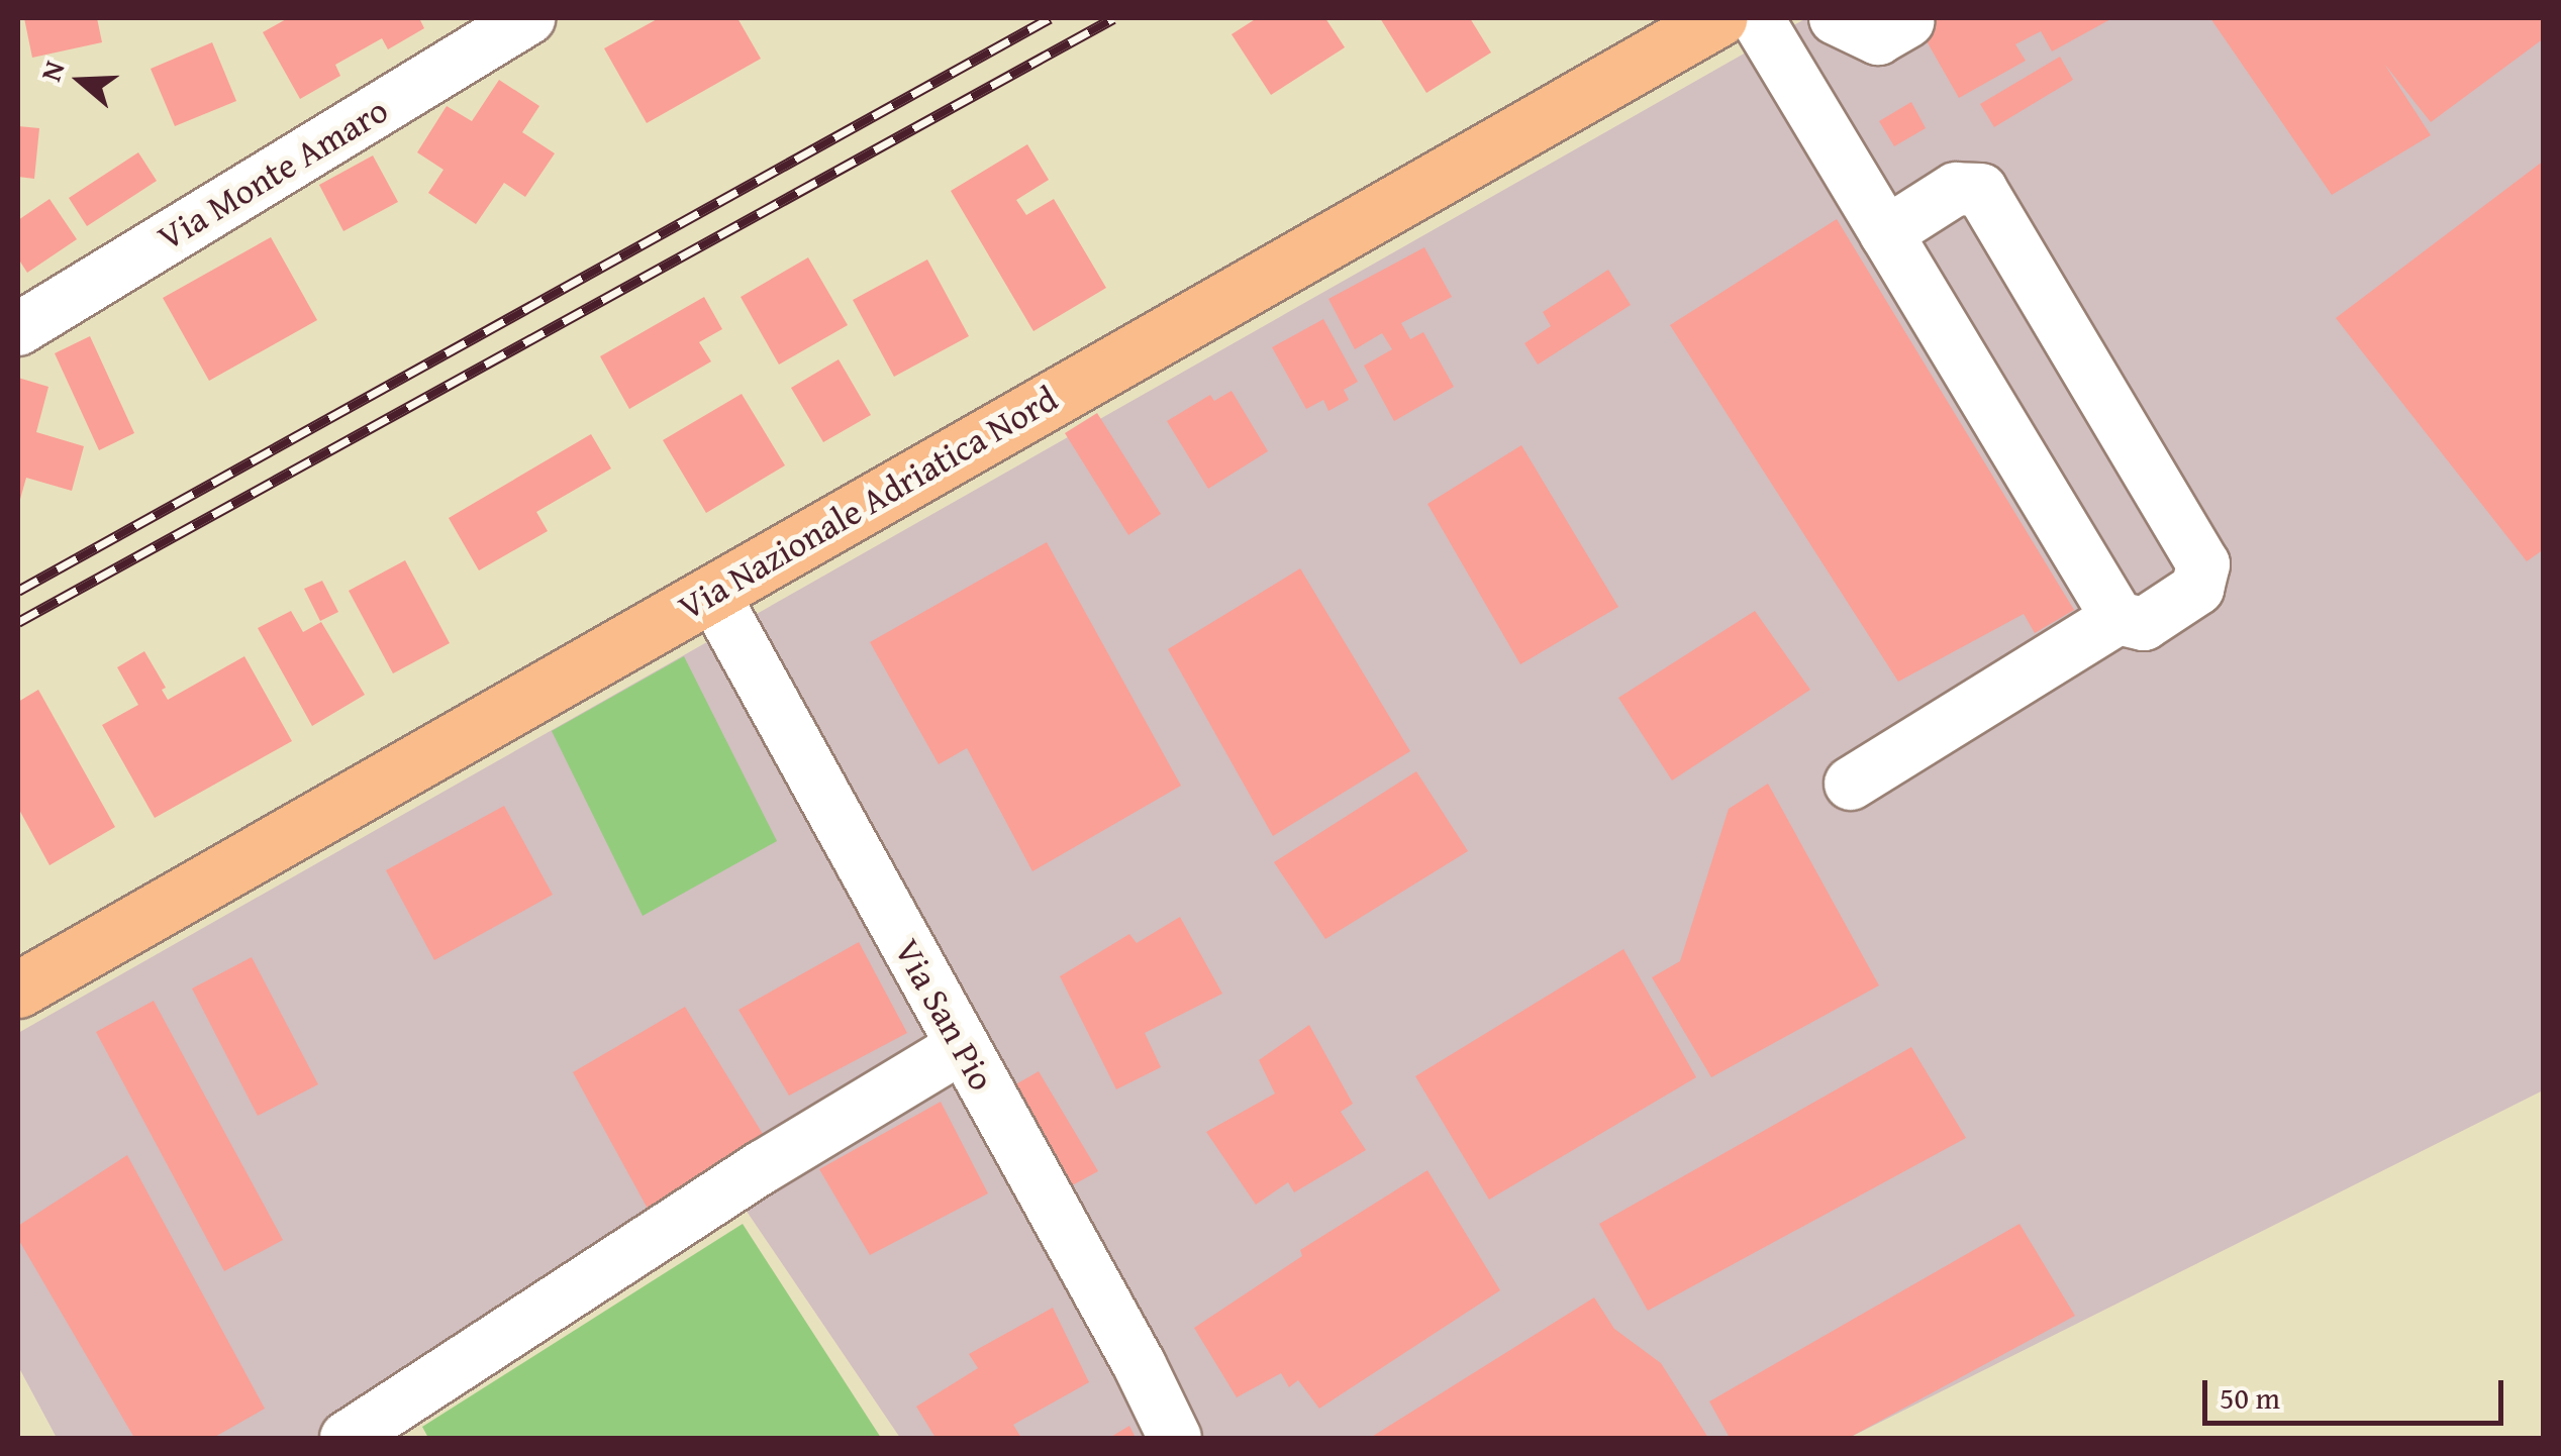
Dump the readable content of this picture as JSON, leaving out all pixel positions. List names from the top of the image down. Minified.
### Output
{"streets":{"main road":["Via Nazionale Adriatica Nord"],"street":["Via Monte Amaro","Via San Pio"]},"crossings":[["Via Nazionale Adriatica Nord","Via San Pio"]],"scale_bar":"50 m","north":"left"}
